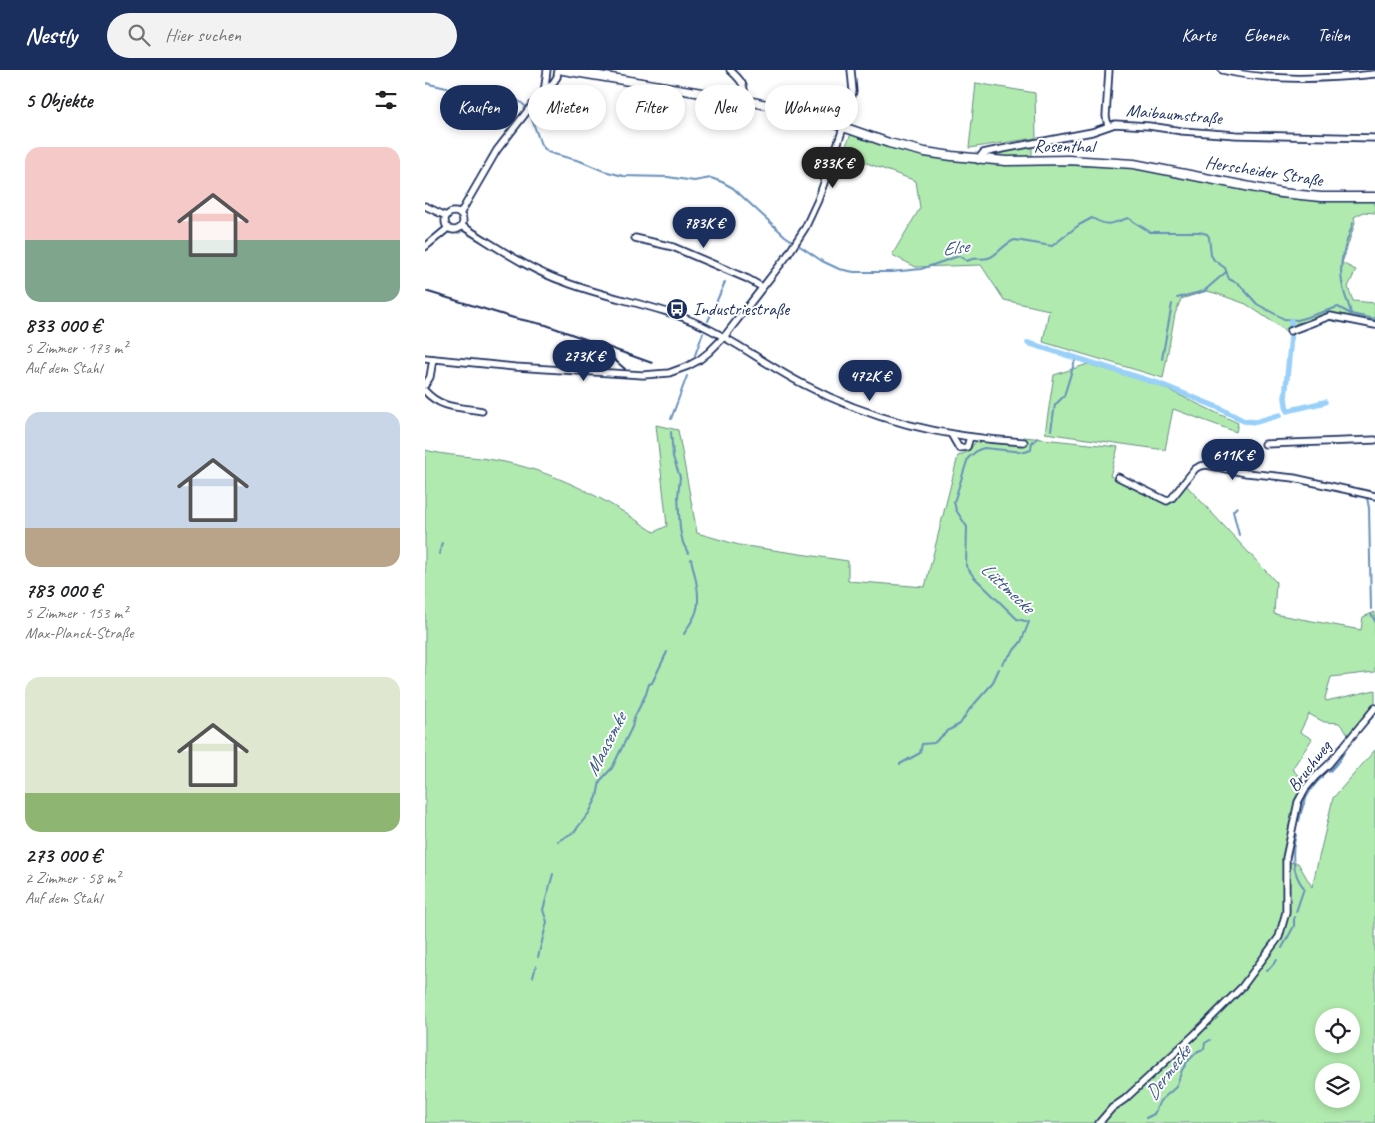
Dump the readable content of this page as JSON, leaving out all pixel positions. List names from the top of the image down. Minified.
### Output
{"streets":{"main road":["Rosenthal","Herscheider Straße"],"street":["Maibaumstraße","Bruchweg"]},"crossings":[["Maibaumstraße","Rosenthal"],["Rosenthal","Herscheider Straße"]],"water":["Else","Lüttmecke","Maasemke","Dermecke"],"places":{"bus stop":["Industriestraße"]},"page":{"header":"Nestly","search":"Hier suchen","nav":["Karte","Ebenen","Teilen"],"heading":"5 Objekte","chip":["Kaufen","Mieten","Filter","Neu","Wohnung"],"list":[{"name":"833 000 €","note":"5 Zimmer · 173 m² · Auf dem Stahl"},{"name":"783 000 €","note":"5 Zimmer · 153 m² · Max-Planck-Straße"},{"name":"273 000 €","note":"2 Zimmer · 58 m² · Auf dem Stahl"}],"price":["833K €","783K €","273K €","472K €","611K €"]}}
